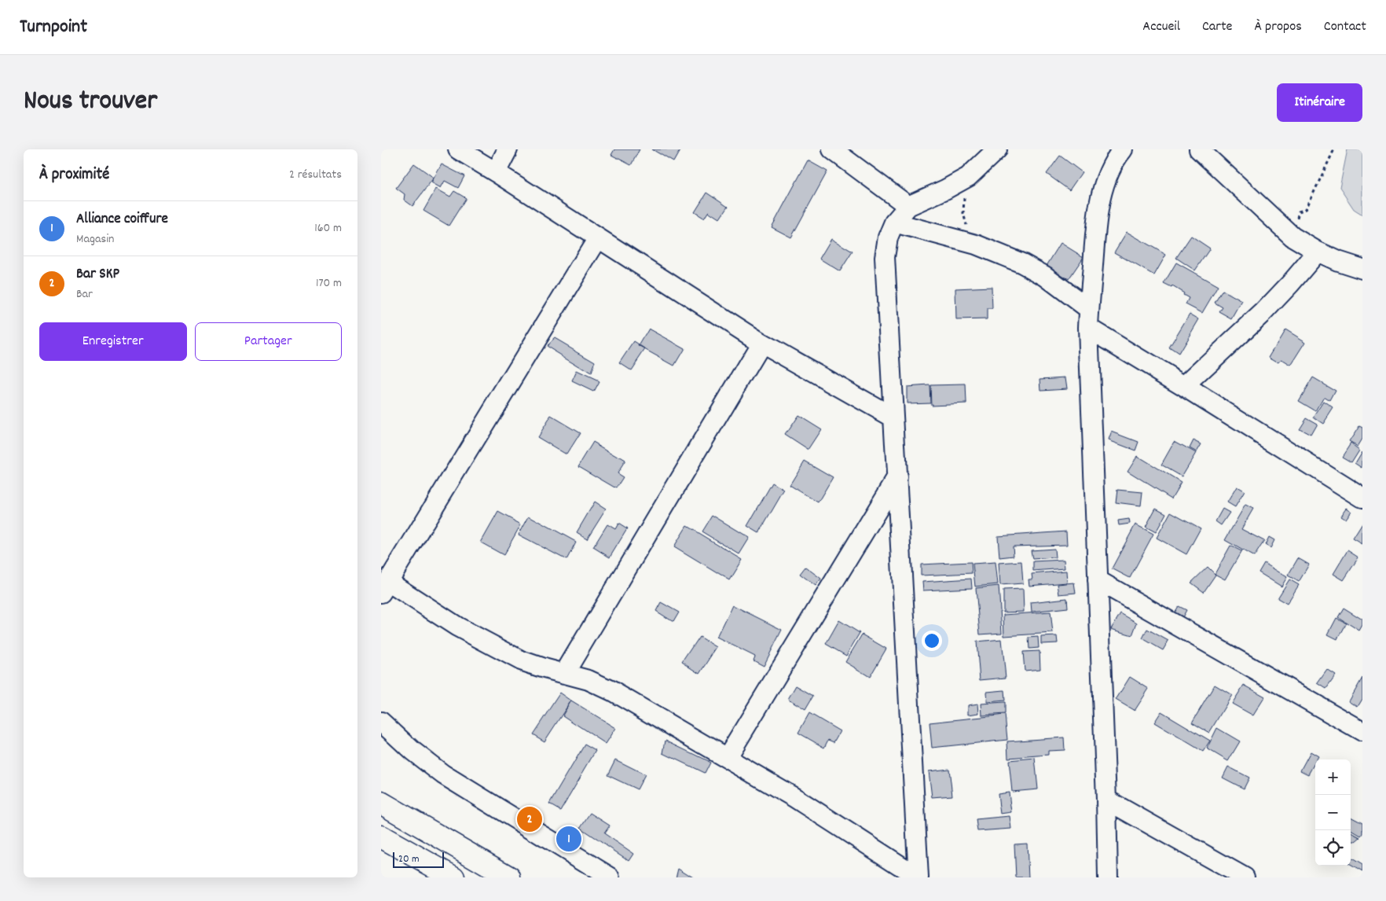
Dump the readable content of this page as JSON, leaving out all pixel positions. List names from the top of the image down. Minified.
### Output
{"scale_bar":"20 m","page":{"header":"Turnpoint","nav":["Accueil","Carte","À propos","Contact"],"title":"Nous trouver","buttons":["Itinéraire",["Enregistrer","Partager"]],"heading":["À proximité","2 résultats"],"list":[{"mark":"1","name":"Alliance coiffure","note":"Magasin","value":"160 m"},{"mark":"2","name":"Bar SKP","note":"Bar","value":"170 m"}],"map_buttons":["+","−"],"pins":["2","1"],"scale":"20 m"}}
